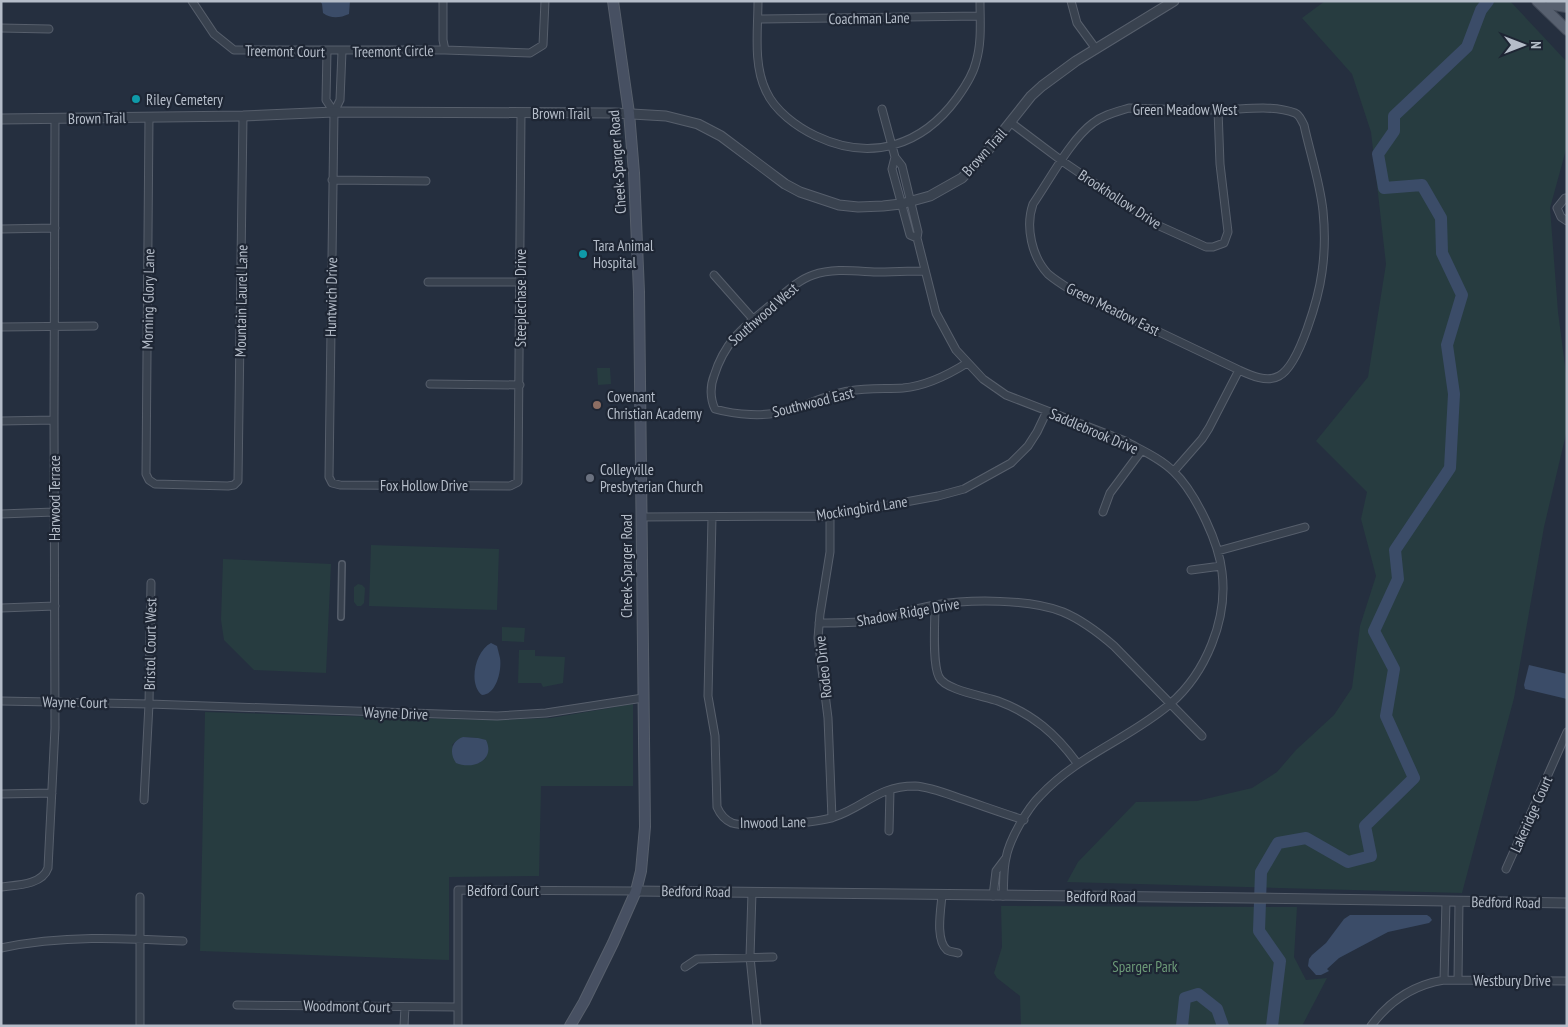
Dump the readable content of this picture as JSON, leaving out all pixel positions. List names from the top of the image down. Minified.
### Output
{"streets":{"main road":["Cheek-Sparger Road"],"street":["Coachman Lane","Treemont Court","Treemont Circle","Green Meadow West","Brown Trail","Brookhollow Drive","Huntwich Drive","Steeplechase Drive","Morning Glory Lane","Mountain Laurel Lane","Green Meadow East","Southwood West","Southwood East","Saddlebrook Drive","Fox Hollow Drive","Harwood Terrace","Mockingbird Lane","Shadow Ridge Drive","Bristol Court West","Rodeo Drive","Wayne Court","Wayne Drive","Lakeridge Court","Inwood Lane","Bedford Court","Bedford Road","Westbury Drive","Woodmont Court"]},"crossings":[["Treemont Court","Treemont Circle"],["Green Meadow West","Brookhollow Drive"],["Green Meadow West","Green Meadow East"],["Brown Trail","Cheek-Sparger Road"],["Brown Trail","Brookhollow Drive"],["Brown Trail","Huntwich Drive"],["Brown Trail","Steeplechase Drive"],["Brown Trail","Morning Glory Lane"],["Brown Trail","Mountain Laurel Lane"],["Brown Trail","Saddlebrook Drive"],["Brown Trail","Harwood Terrace"],["Cheek-Sparger Road","Mockingbird Lane"],["Cheek-Sparger Road","Wayne Drive"],["Cheek-Sparger Road","Bedford Court"],["Cheek-Sparger Road","Bedford Road"],["Brookhollow Drive","Green Meadow East"],["Huntwich Drive","Fox Hollow Drive"],["Steeplechase Drive","Fox Hollow Drive"],["Morning Glory Lane","Mountain Laurel Lane"],["Southwood West","Southwood East"],["Southwood West","Saddlebrook Drive"],["Southwood East","Saddlebrook Drive"],["Saddlebrook Drive","Mockingbird Lane"],["Saddlebrook Drive","Shadow Ridge Drive"],["Saddlebrook Drive","Inwood Lane"],["Saddlebrook Drive","Bedford Road"],["Harwood Terrace","Wayne Court"],["Mockingbird Lane","Rodeo Drive"],["Mockingbird Lane","Inwood Lane"],["Shadow Ridge Drive","Rodeo Drive"],["Bristol Court West","Wayne Court"],["Bristol Court West","Wayne Drive"],["Rodeo Drive","Inwood Lane"],["Wayne Court","Wayne Drive"],["Bedford Court","Bedford Road"],["Bedford Court","Woodmont Court"]],"parks":["Sparger Park"],"places":["Riley Cemetery","Tara Animal Hospital","Covenant Christian Academy","Colleyville Presbyterian Church"],"north":"right"}
